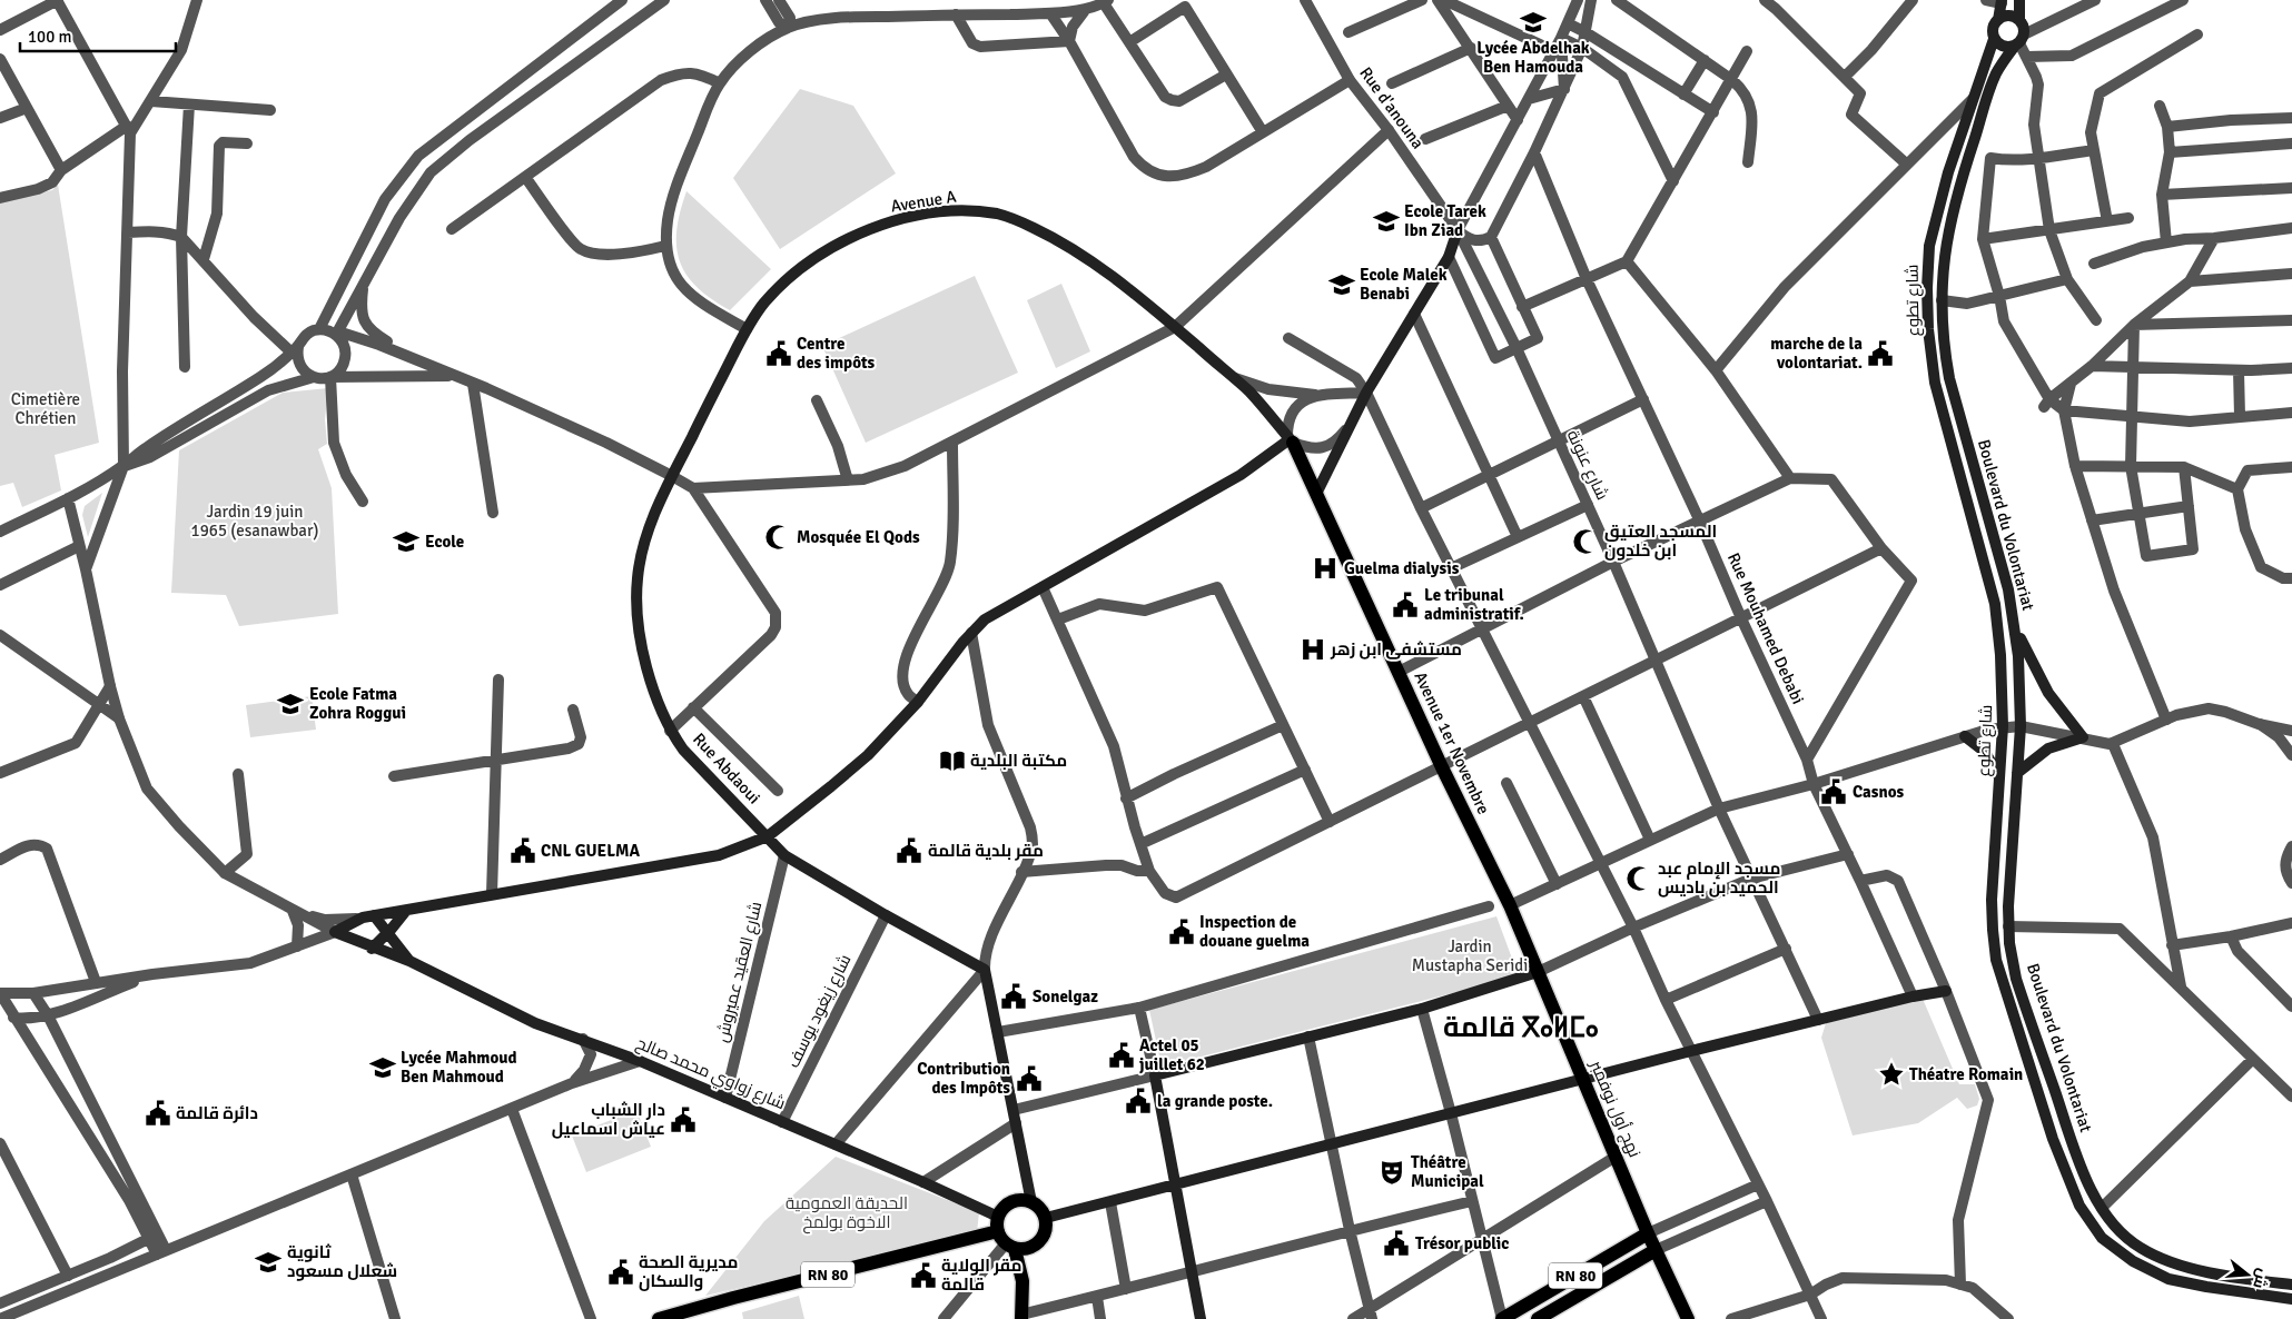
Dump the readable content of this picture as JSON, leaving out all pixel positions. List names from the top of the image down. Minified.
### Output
{"streets":{"main road":["Avenue A","شارع تطوع","Boulevard du Volontariat","Avenue 1er Novembre","Rue Abdaoui","شارع زواوي محمد صالح","نهج أول نوفمبر","RN 80"],"street":["Rue d'anouna","شارع عنونة","Rue Mouhamed Debabi","شارع العقيد عميروش","شارع زيغود يوسف"]},"crossings":[["Rue d'anouna","شارع عنونة"],["Avenue A","Avenue 1er Novembre"],["Avenue A","Rue Abdaoui"],["شارع تطوع","Boulevard du Volontariat"],["Avenue 1er Novembre","نهج أول نوفمبر"],["Rue Abdaoui","شارع العقيد عميروش"],["Rue Abdaoui","شارع زيغود يوسف"],["شارع العقيد عميروش","شارع زواوي محمد صالح"],["شارع زيغود يوسف","شارع زواوي محمد صالح"],["شارع زواوي محمد صالح","RN 80"],["نهج أول نوفمبر","RN 80"]],"districts":["قالمة ⴳⴰⵍⵎⴰ"],"parks":["Cimetière Chrétien","Jardin 19 juin 1965 (esanawbar)","Jardin Mustapha Seridi","الحديقة العمومية الاخوة بولمخ"],"places":{"school or university":["Lycée Abdelhak Ben Hamouda","Ecole Tarek Ibn Ziad","Ecole Malek Benabi","Ecole","Ecole Fatma Zohra Roggui","Lycée Mahmoud Ben Mahmoud","ثانوية شعلال مسعود"],"public building":["Centre des impôts","marche de la volontariat.","Le tribunal administratif.","Casnos","CNL GUELMA","مقر بلدية قالمة","Inspection de douane guelma","Sonelgaz","Actel 05 juillet 62","Contribution des Impôts","la grande poste.","دائرة قالمة","دار الشباب عياش اسماعيل","Trésor public","مديرية الصحة والسكان","مقر الولاية قالمة"],"mosque":["Mosquée El Qods","المسجد العتيق ابن خلدون","مسجد الإمام عبد الحميد بن باديس"],"hospital":["Guelma dialysis","مستشفى ابن زهر"],"library":["مكتبة البلدية"],"place":["Théatre Romain"],"theatre":["Théâtre Municipal"]},"scale_bar":"100 m","north":"right"}
